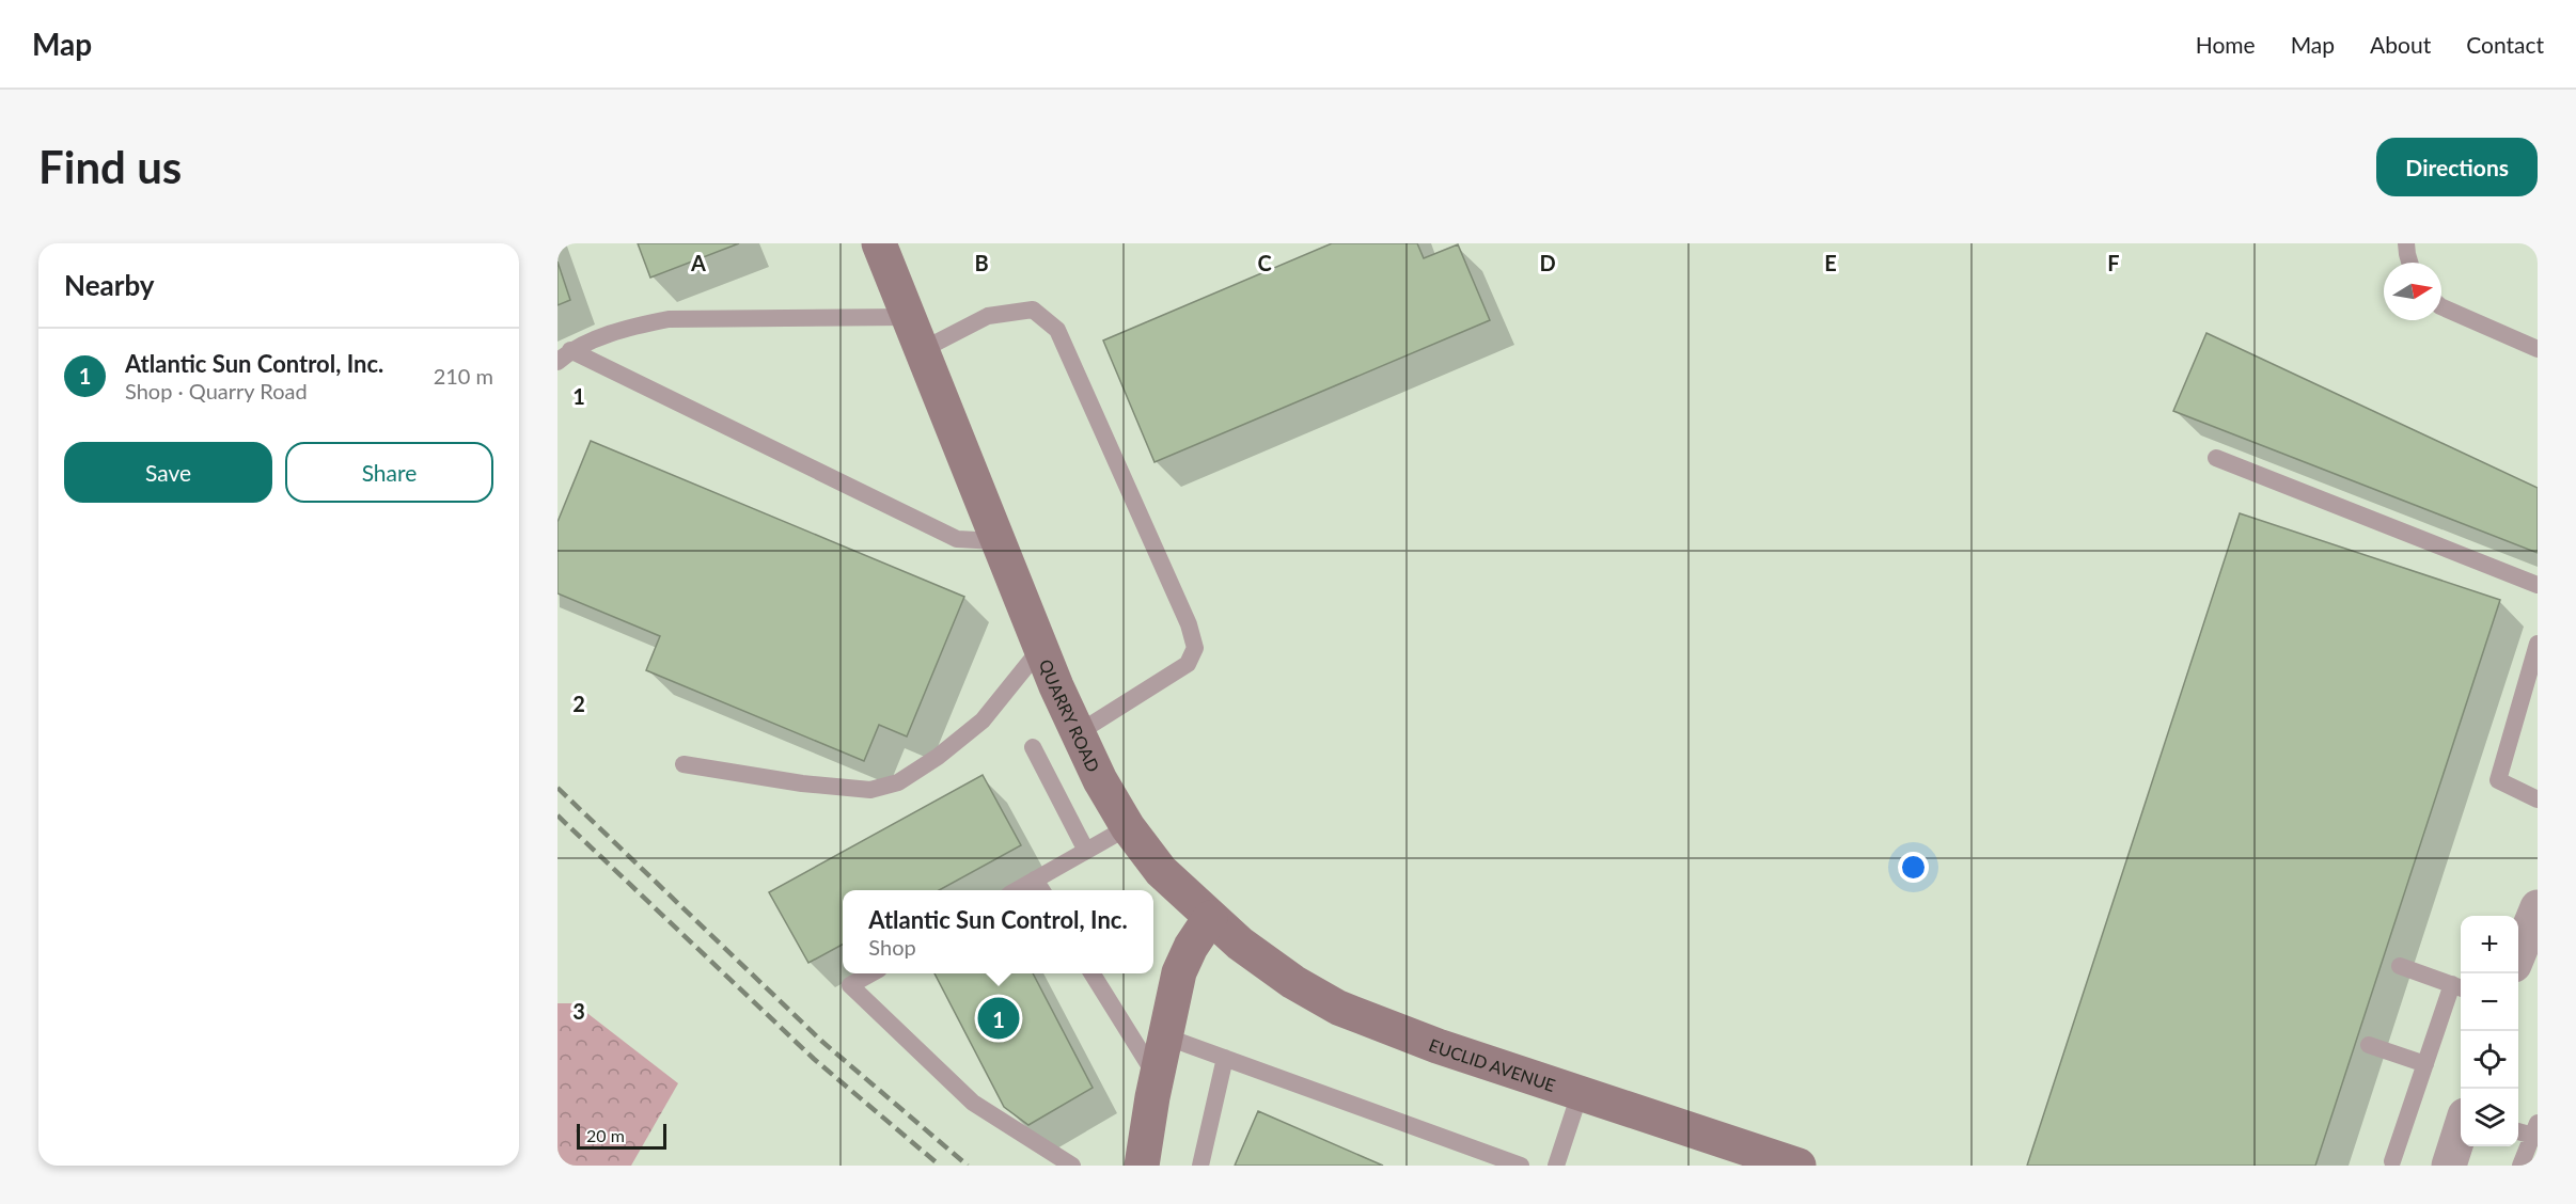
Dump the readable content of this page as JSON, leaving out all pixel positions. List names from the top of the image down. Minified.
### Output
{"streets":{"street":["QUARRY ROAD","EUCLID AVENUE"]},"crossings":[["QUARRY ROAD","EUCLID AVENUE"]],"scale_bar":"20 m","north":"right","page":{"header":"Map","nav":["Home","Map","About","Contact"],"buttons":["Directions",["Save","Share"]],"title":"Find us","heading":"Nearby","list":[{"mark":"1","name":"Atlantic Sun Control, Inc.","note":"Shop · Quarry Road","value":"210 m"}],"popup":["Atlantic Sun Control, Inc.","Shop"],"map_buttons":["+","−"],"pins":"1","scale":"20 m"},"grid":{"columns":["A","B","C","D","E","F"],"rows":["1","2","3"]}}
